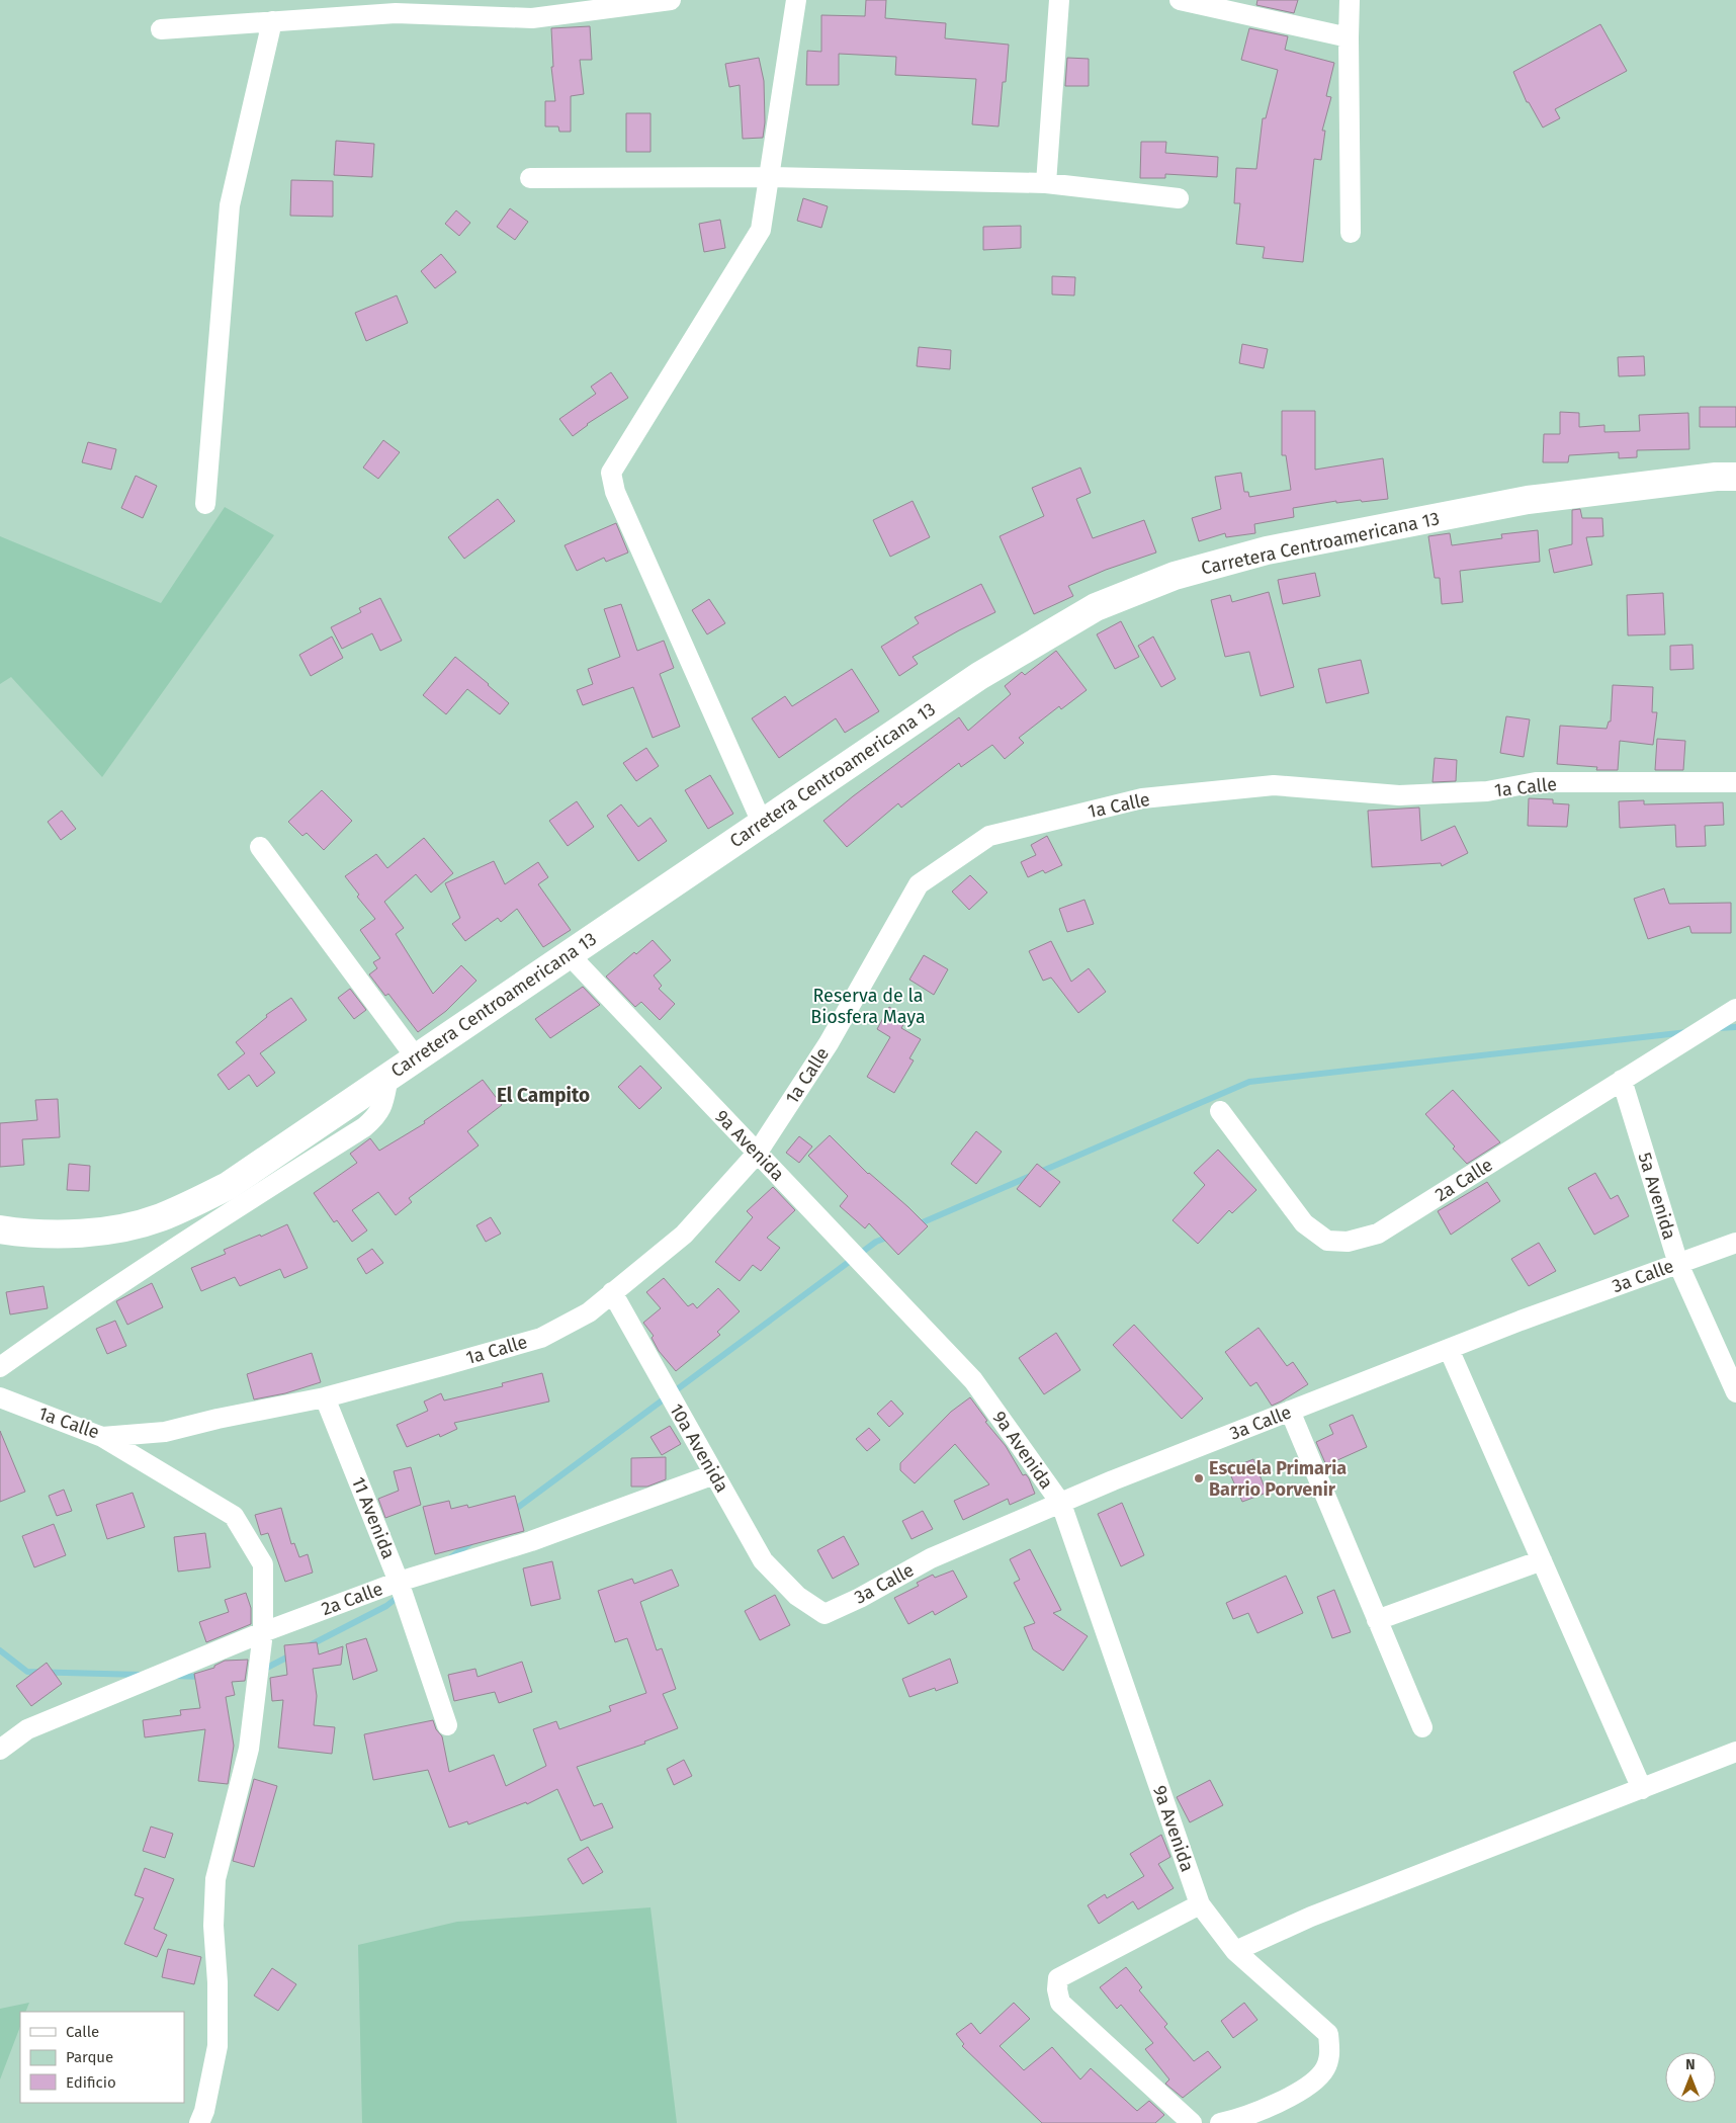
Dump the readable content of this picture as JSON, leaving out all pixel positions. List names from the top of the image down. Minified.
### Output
{"streets":{"highway":["Carretera Centroamericana 13"],"street":["1a Calle","9a Avenida","2a Calle","5a Avenida","3a Calle","10a Avenida","11 Avenida"]},"crossings":[["Carretera Centroamericana 13","9a Avenida"],["1a Calle","9a Avenida"],["1a Calle","10a Avenida"],["1a Calle","11 Avenida"],["9a Avenida","3a Calle"],["2a Calle","5a Avenida"],["2a Calle","10a Avenida"],["2a Calle","11 Avenida"],["5a Avenida","3a Calle"],["3a Calle","10a Avenida"]],"districts":["El Campito"],"parks":["Reserva de la Biosfera Maya"],"places":["Escuela Primaria Barrio Porvenir"],"legend":["Calle","Parque","Edificio"],"north":"top"}
